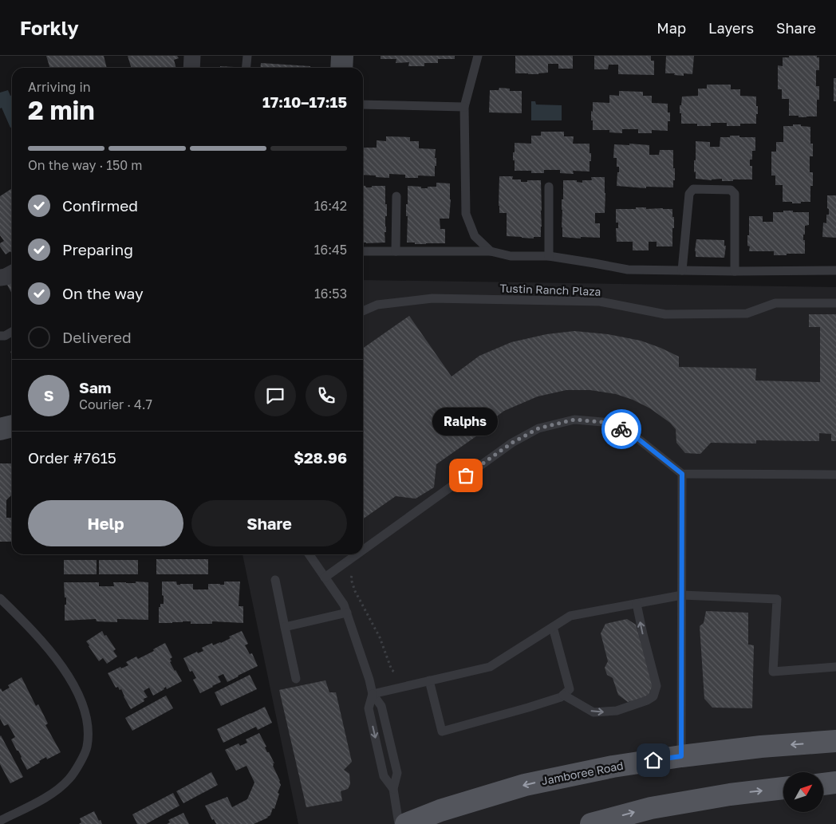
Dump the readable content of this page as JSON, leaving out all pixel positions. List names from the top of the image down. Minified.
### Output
{"streets":{"main road":["Jamboree Road"],"lane":["Tustin Ranch Plaza"]},"places":["Ralphs"],"north":"top right","page":{"header":"Forkly","nav":["Map","Layers","Share"],"heading":["2 min","Arriving in","17:10–17:15"],"panel":["Sam","Courier · 4.7","Order #7615","$28.96"],"bar":"On the way · 150 m","list":[["Confirmed","16:42"],["Preparing","16:45"],["On the way","16:53"],"Delivered"],"round":"S","bubble":"Ralphs","buttons":["Help","Share"]}}
